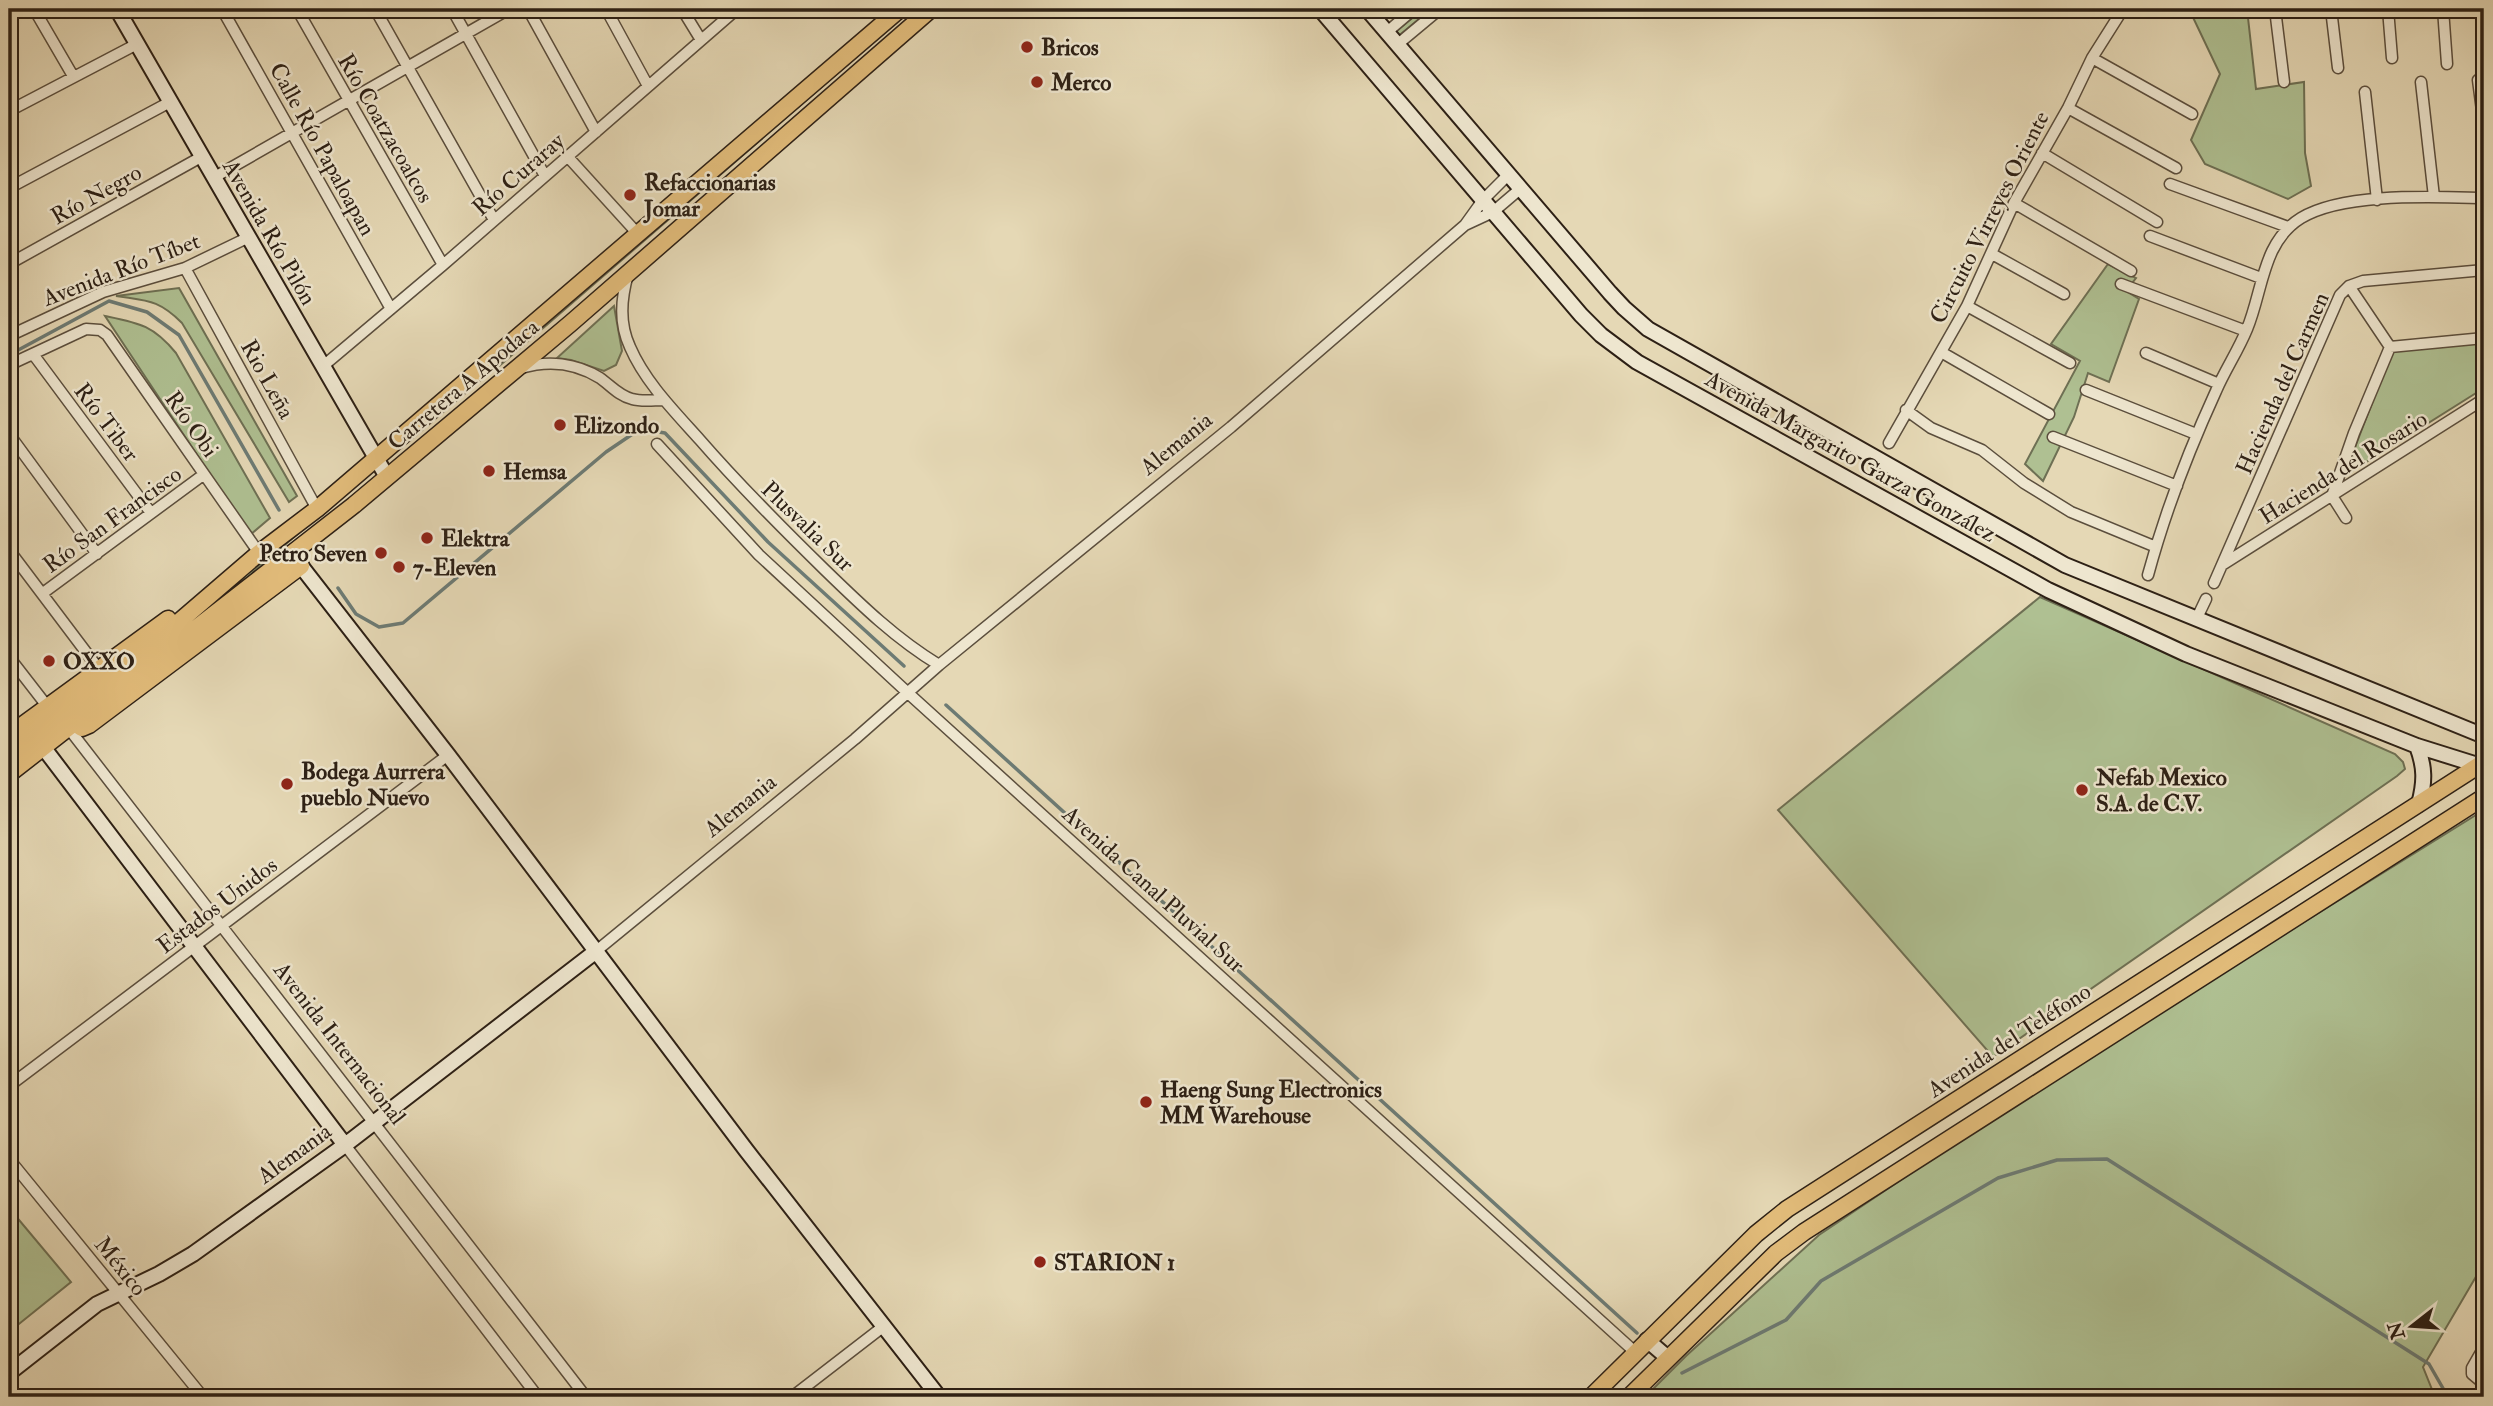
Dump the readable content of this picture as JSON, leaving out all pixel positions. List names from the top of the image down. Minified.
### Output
{"streets":{"main road":["Avenida Río Pilón","Carretera A Apodaca","Alemania","Avenida Margarito Garza González","Avenida del Teléfono"],"street":["Río Coatzacoalcos","Calle Río Papaloapan","Río Curaray","Río Negro","Circuito Virreyes Oriente","Avenida Río Tíbet","Rio Leña","Hacienda del Carmen","Río Tiber","Río Obi","Hacienda del Rosario","Río San Francisco","Plusvalia Sur","Avenida Canal Pluvial Sur","Estados Unidos","Avenida Internacional","México"]},"crossings":[["Río Coatzacoalcos","Río Curaray"],["Calle Río Papaloapan","Río Curaray"],["Río Curaray","Avenida Río Pilón"],["Río Negro","Avenida Río Pilón"],["Avenida Río Pilón","Avenida Río Tíbet"],["Avenida Río Pilón","Carretera A Apodaca"],["Avenida Río Tíbet","Rio Leña"],["Rio Leña","Carretera A Apodaca"],["Hacienda del Carmen","Hacienda del Rosario"],["Carretera A Apodaca","Río Obi"],["Carretera A Apodaca","Plusvalia Sur"],["Carretera A Apodaca","Avenida Internacional"],["Río Tiber","Río Obi"],["Río Tiber","Río San Francisco"],["Río Obi","Río San Francisco"],["Alemania","Avenida Margarito Garza González"],["Alemania","Plusvalia Sur"],["Alemania","Avenida Canal Pluvial Sur"],["Alemania","Avenida Internacional"],["Alemania","México"],["Avenida Margarito Garza González","Avenida del Teléfono"],["Avenida Canal Pluvial Sur","Avenida del Teléfono"],["Estados Unidos","Avenida Internacional"]],"places":["Bricos","Merco","Refaccionarias Jomar","Elizondo","Hemsa","Elektra","Petro Seven","7-Eleven","OXXO","Bodega Aurrera pueblo Nuevo","Nefab Mexico S.A. de C.V.","Haeng Sung Electronics MM Warehouse","STARION 1"],"north":"left"}
